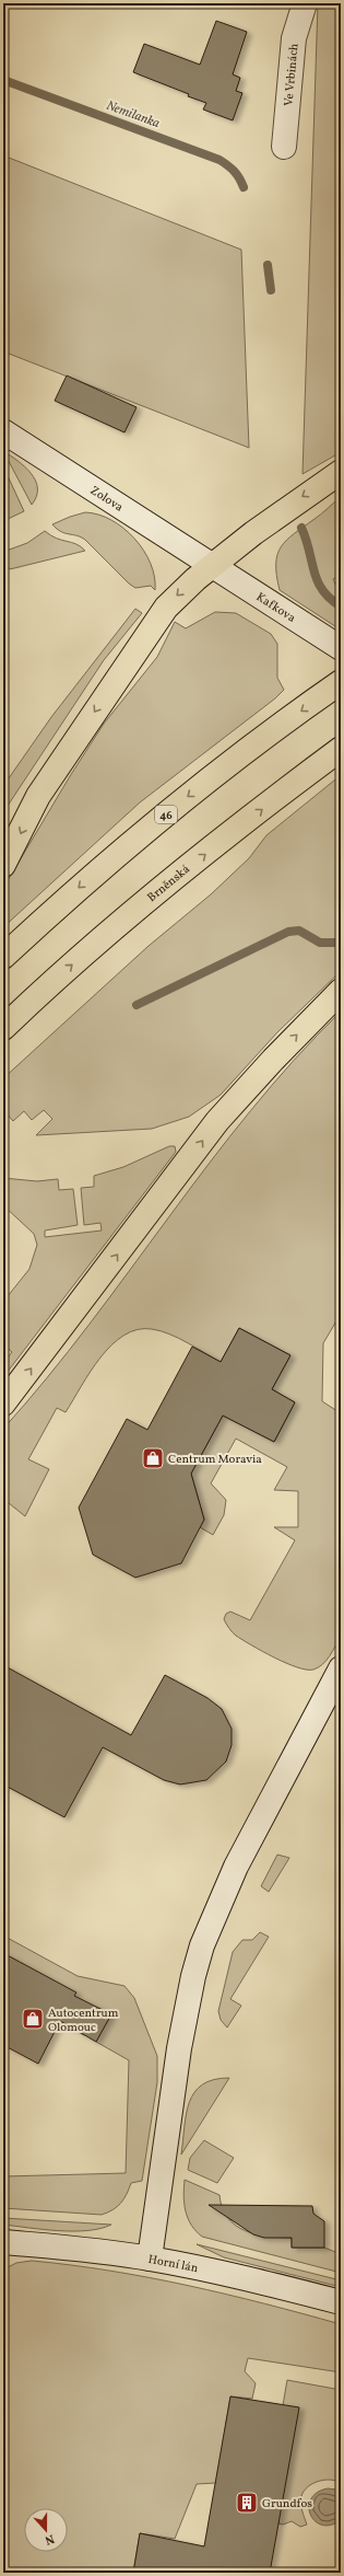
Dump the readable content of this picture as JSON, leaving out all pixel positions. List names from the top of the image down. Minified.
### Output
{"streets":{"main road":["46","Brněnská"],"street":["Ve Vrbinách","Zolova","Kafkova","Horní lán"]},"crossings":[["Zolova","Kafkova"]],"water":["Nemilanka"],"places":{"shop":["Centrum Moravia","Autocentrum Olomouc"],"building":["Grundfos"]},"north":"bottom"}
